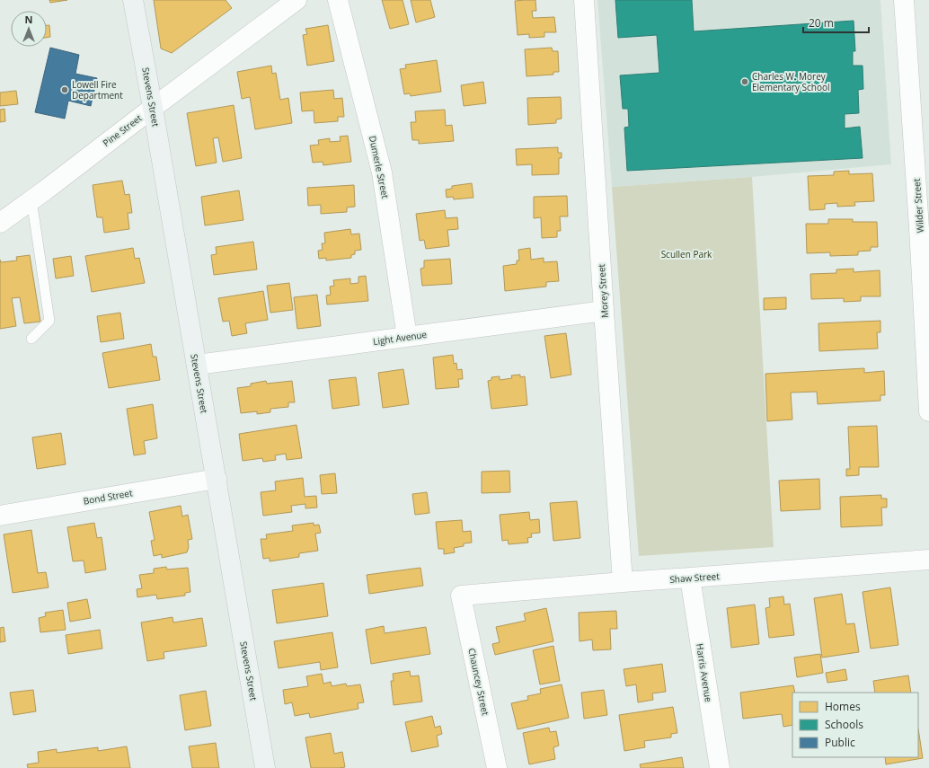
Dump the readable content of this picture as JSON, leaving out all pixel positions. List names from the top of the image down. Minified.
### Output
{"streets":{"main road":["Stevens Street"],"street":["Pine Street","Dumerle Street","Wilder Street","Morey Street","Light Avenue","Bond Street","Shaw Street","Harris Avenue","Chauncey Street"]},"crossings":[["Stevens Street","Pine Street"],["Stevens Street","Light Avenue"],["Stevens Street","Bond Street"],["Dumerle Street","Light Avenue"],["Morey Street","Light Avenue"],["Morey Street","Shaw Street"],["Shaw Street","Harris Avenue"],["Shaw Street","Chauncey Street"]],"parks":["Scullen Park"],"places":["Charles W. Morey Elementary School","Lowell Fire Department"],"legend":["Homes","Schools","Public"],"scale_bar":"20 m","north":"top"}
